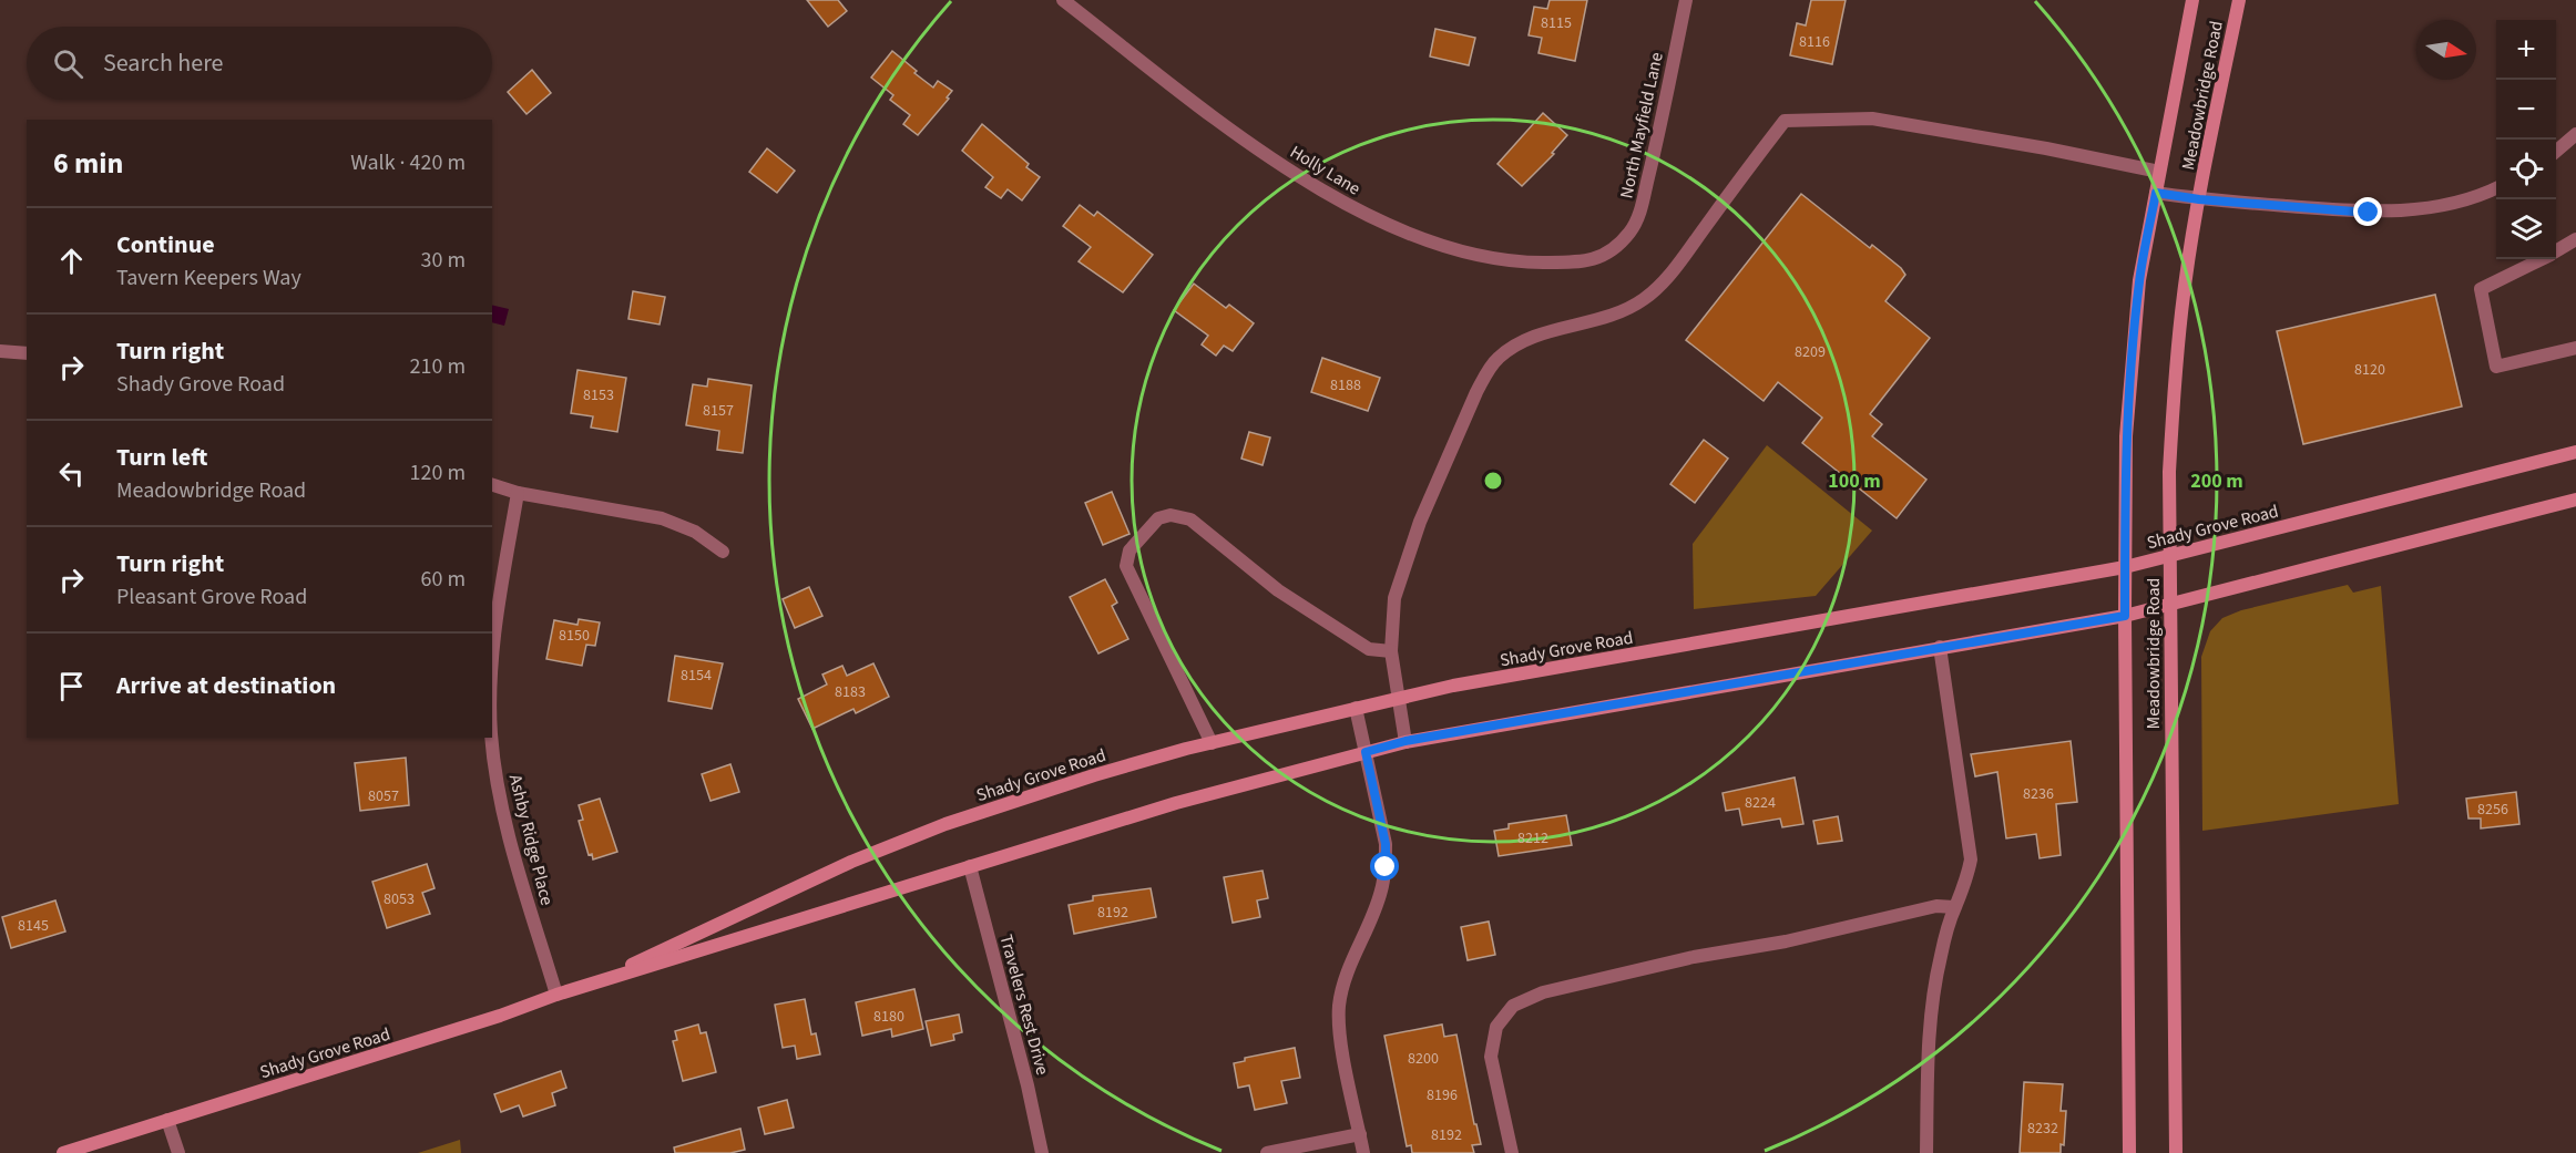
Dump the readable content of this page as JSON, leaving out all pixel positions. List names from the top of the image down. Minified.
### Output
{"streets":{"main road":["Meadowbridge Road","Shady Grove Road"],"street":["North Mayfield Lane","Holly Lane","Ashby Ridge Place","Travelers Rest Drive"]},"crossings":[["Meadowbridge Road","Shady Grove Road"],["North Mayfield Lane","Holly Lane"],["Shady Grove Road","Ashby Ridge Place"],["Shady Grove Road","Travelers Rest Drive"]],"house_numbers":["8115","8116","8209","8120","8188","8153","8157","8150","8154","8183","8236","8057","8224","8256","8212","8053","8192","8145","8180","8200","8196","8232","8192"],"north":"right","page":{"map_buttons":["+","−"],"search":"Search here","heading":["6 min","Walk · 420 m"],"list":[["Continue","Tavern Keepers Way","30 m"],["Turn right","Shady Grove Road","210 m"],["Turn left","Meadowbridge Road","120 m"],["Turn right","Pleasant Grove Road","60 m"],"Arrive at destination"]},"rings":["100 m","200 m"]}
